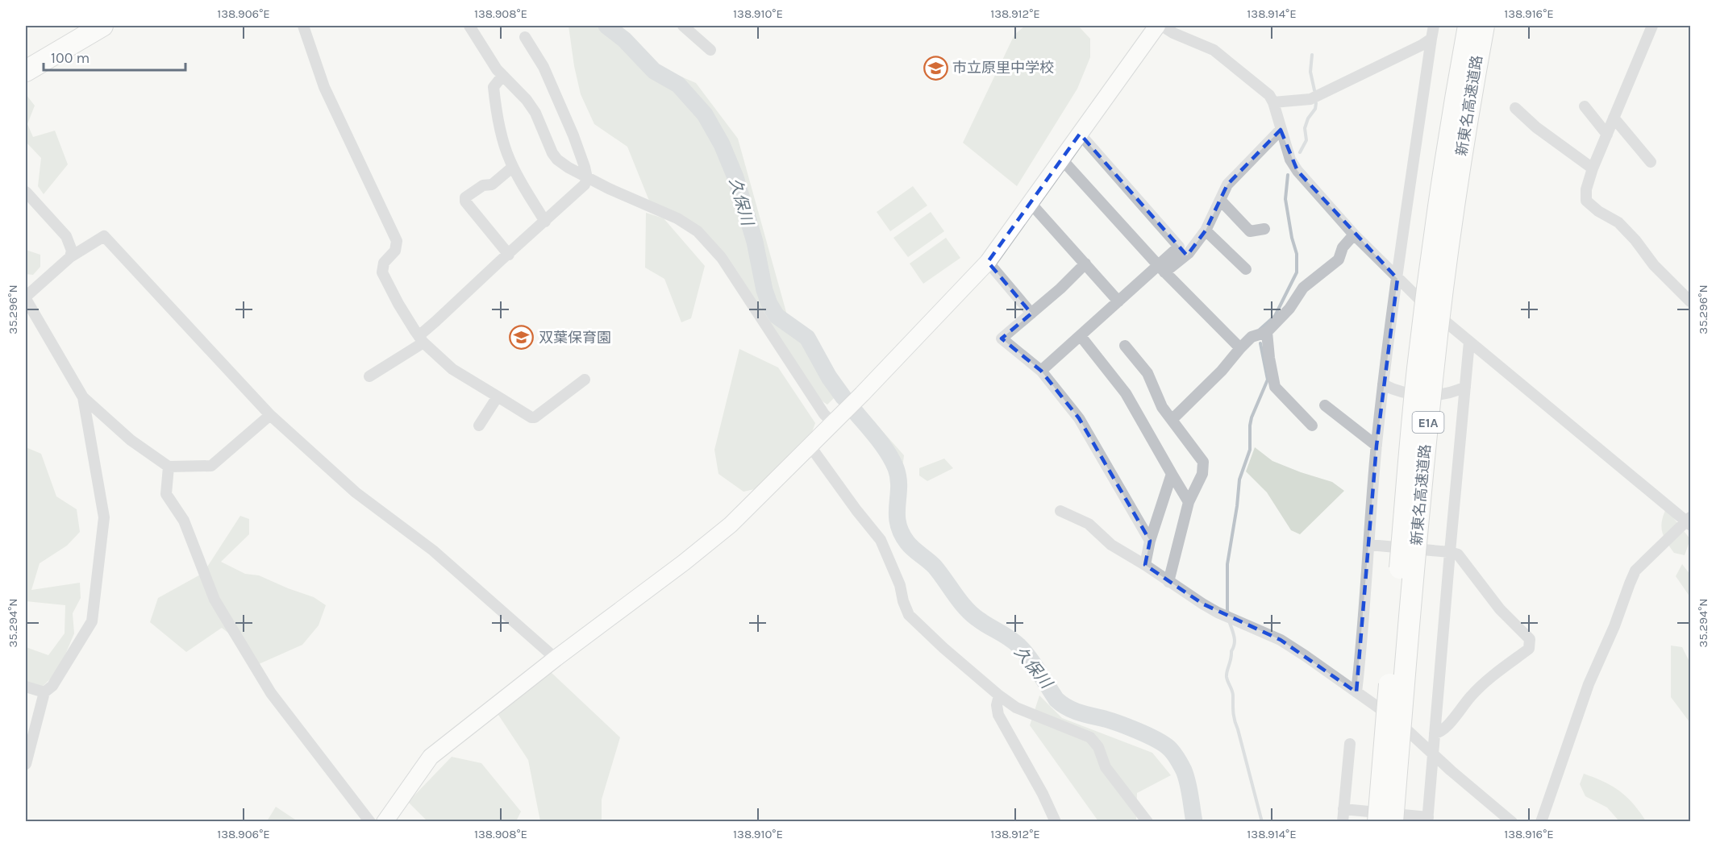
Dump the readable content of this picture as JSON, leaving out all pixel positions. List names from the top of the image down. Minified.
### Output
{"streets":{"highway":["新東名高速道路","E1A"]},"water":["久保川"],"places":{"school or university":["市立原里中学校","双葉保育園"]},"scale_bar":"100 m","coordinates":["138.906°E","138.908°E","138.910°E","138.912°E","138.914°E","138.916°E","35.296°N","35.294°N"]}
